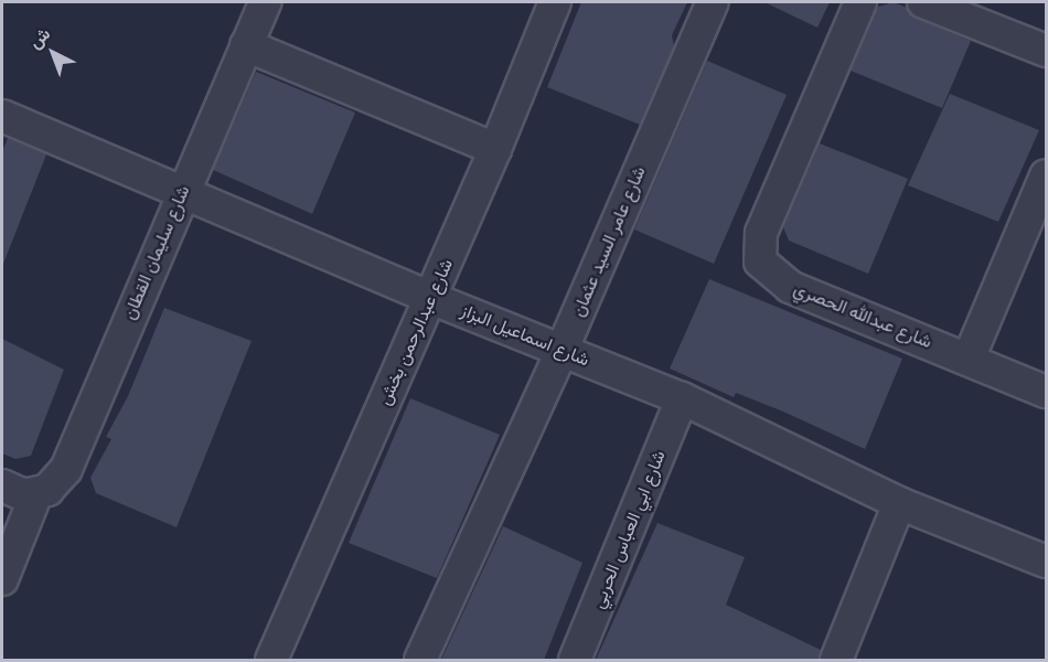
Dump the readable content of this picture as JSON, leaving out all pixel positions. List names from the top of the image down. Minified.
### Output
{"streets":{"street":["شارع عامر السيد عثمان","شارع سليمان القطان","شارع عبدالله الحصري","شارع عبدالرحمن بخش","شارع اسماعيل البزاز","شارع ابي العباس الحربي"]},"crossings":[["شارع عامر السيد عثمان","شارع اسماعيل البزاز"],["شارع سليمان القطان","شارع اسماعيل البزاز"],["شارع عبدالرحمن بخش","شارع اسماعيل البزاز"],["شارع اسماعيل البزاز","شارع ابي العباس الحربي"]],"north":"top left"}
